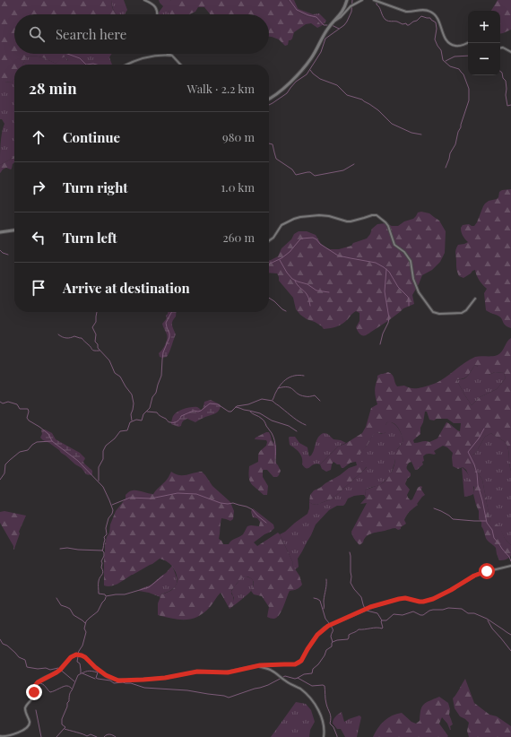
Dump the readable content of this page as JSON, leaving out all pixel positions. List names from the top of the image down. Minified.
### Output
{"page":{"map_buttons":["+","−"],"search":"Search here","heading":["28 min","Walk · 2.2 km"],"list":[["Continue","980 m"],["Turn right","1.0 km"],["Turn left","260 m"],"Arrive at destination"]}}
